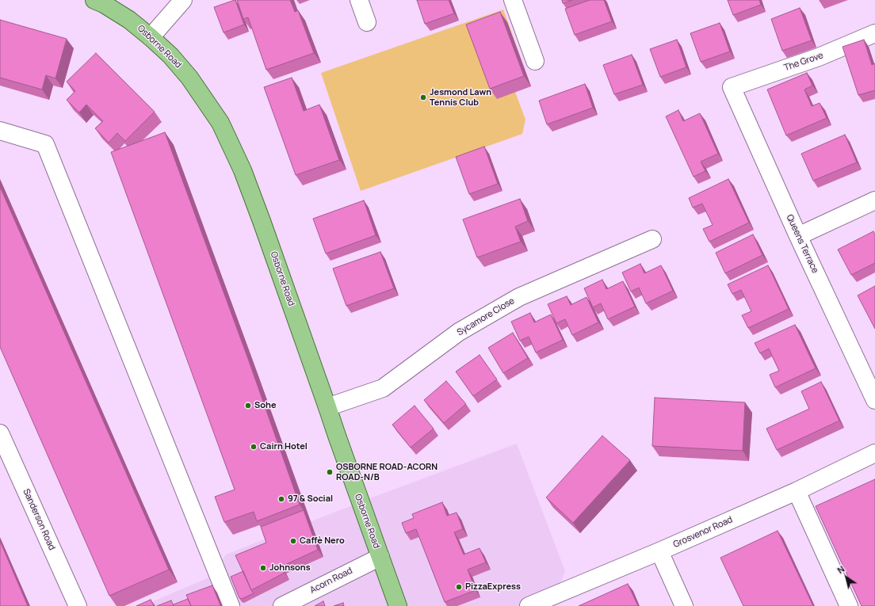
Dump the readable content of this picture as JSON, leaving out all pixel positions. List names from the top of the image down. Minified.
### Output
{"streets":{"main road":["Osborne Road"],"street":["The Grove","Queens Terrace","Sycamore Close","Sanderson Road","Grosvenor Road","Acorn Road"]},"crossings":[["Osborne Road","Sycamore Close"],["Osborne Road","Acorn Road"],["The Grove","Queens Terrace"]],"places":["Jesmond Lawn Tennis Club","Sohe","Cairn Hotel","OSBORNE ROAD-ACORN ROAD-N/B","97 & Social","Caffè Nero","Johnsons","PizzaExpress"],"north":"top left"}
